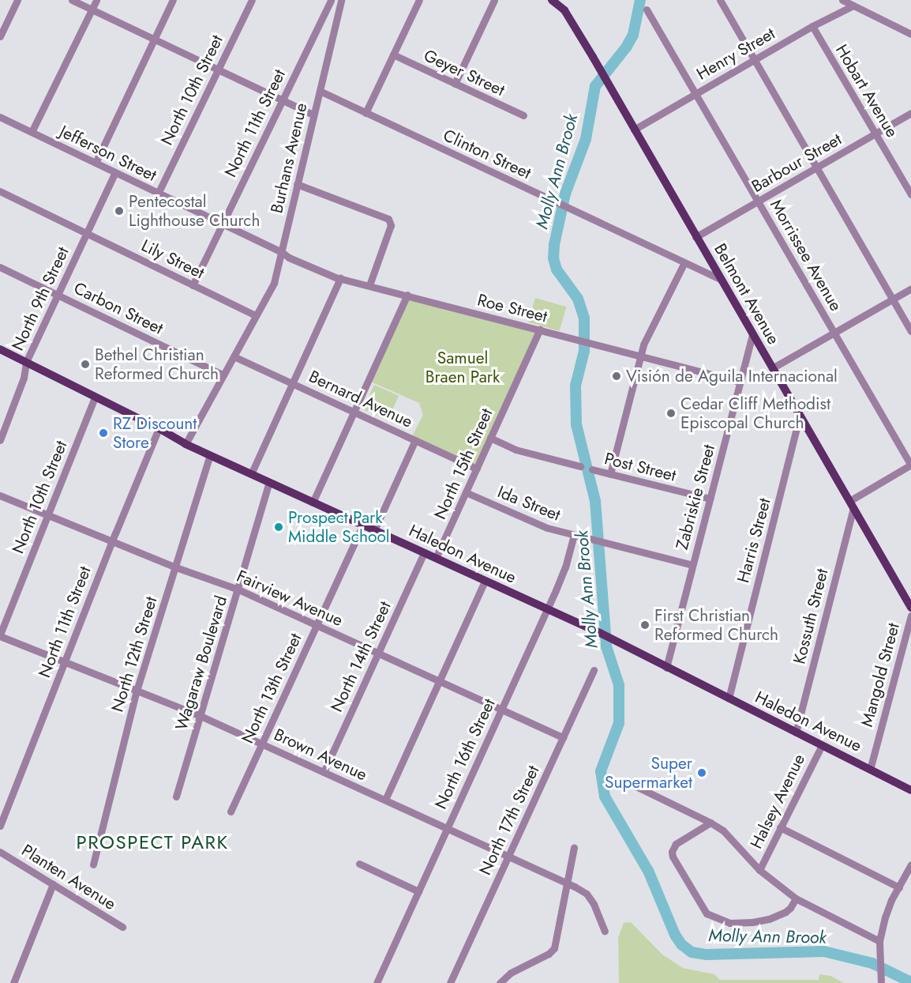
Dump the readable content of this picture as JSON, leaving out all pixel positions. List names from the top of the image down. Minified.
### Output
{"streets":{"main road":["Belmont Avenue","Haledon Avenue"],"street":["Henry Street","Geyer Street","North 10th Street","Hobart Avenue","North 11th Street","Jefferson Street","Clinton Street","Burhans Avenue","Barbour Street","Morrissee Avenue","Lily Street","North 9th Street","Carbon Street","Roe Street","Bernard Avenue","North 15th Street","Post Street","Zabriskie Street","Ida Street","Harris Street","Fairview Avenue","Kossuth Street","North 12th Street","North 14th Street","Wagaraw Boulevard","Mangold Street","North 13th Street","North 16th Street","Brown Avenue","Halsey Avenue","North 17th Street","Planten Avenue"]},"crossings":[["Henry Street","Hobart Avenue"],["Henry Street","Morrissee Avenue"],["Henry Street","Belmont Avenue"],["North 10th Street","Jefferson Street"],["North 10th Street","Haledon Avenue"],["North 10th Street","Fairview Avenue"],["North 10th Street","Brown Avenue"],["Hobart Avenue","Barbour Street"],["North 11th Street","Jefferson Street"],["North 11th Street","Lily Street"],["North 11th Street","Haledon Avenue"],["North 11th Street","Fairview Avenue"],["North 11th Street","Brown Avenue"],["Jefferson Street","Burhans Avenue"],["Jefferson Street","North 9th Street"],["Jefferson Street","Roe Street"],["Clinton Street","Burhans Avenue"],["Clinton Street","Belmont Avenue"],["Burhans Avenue","Lily Street"],["Burhans Avenue","Carbon Street"],["Burhans Avenue","Roe Street"],["Burhans Avenue","Bernard Avenue"],["Burhans Avenue","Haledon Avenue"],["Barbour Street","Morrissee Avenue"],["Barbour Street","Belmont Avenue"],["Lily Street","North 9th Street"],["Belmont Avenue","Zabriskie Street"],["Belmont Avenue","Harris Street"],["Belmont Avenue","Kossuth Street"],["North 9th Street","Carbon Street"],["North 9th Street","Haledon Avenue"],["Roe Street","North 15th Street"],["Roe Street","Zabriskie Street"],["Bernard Avenue","North 15th Street"],["North 15th Street","Post Street"],["North 15th Street","Ida Street"],["North 15th Street","Haledon Avenue"],["Post Street","Zabriskie Street"],["Zabriskie Street","Ida Street"],["Zabriskie Street","Haledon Avenue"],["Ida Street","North 16th Street"],["Harris Street","Haledon Avenue"],["Haledon Avenue","Kossuth Street"],["Haledon Avenue","North 12th Street"],["Haledon Avenue","North 14th Street"],["Haledon Avenue","Wagaraw Boulevard"],["Haledon Avenue","Mangold Street"],["Haledon Avenue","North 13th Street"],["Haledon Avenue","North 16th Street"],["Haledon Avenue","Halsey Avenue"],["Fairview Avenue","North 12th Street"],["Fairview Avenue","North 14th Street"],["Fairview Avenue","Wagaraw Boulevard"],["Fairview Avenue","North 13th Street"],["Fairview Avenue","North 16th Street"],["Fairview Avenue","North 17th Street"],["North 12th Street","Brown Avenue"],["North 14th Street","Brown Avenue"],["Wagaraw Boulevard","Brown Avenue"],["North 13th Street","Brown Avenue"],["North 16th Street","Brown Avenue"],["Brown Avenue","North 17th Street"]],"districts":["PROSPECT PARK"],"water":["Molly Ann Brook"],"parks":["Samuel Braen Park"],"places":["Pentecostal Lighthouse Church","Bethel Christian Reformed Church","Visión de Aguila Internacional","Cedar Cliff Methodist Episcopal Church","RZ Discount Store","Prospect Park Middle School","First Christian Reformed Church","Super Supermarket"]}
